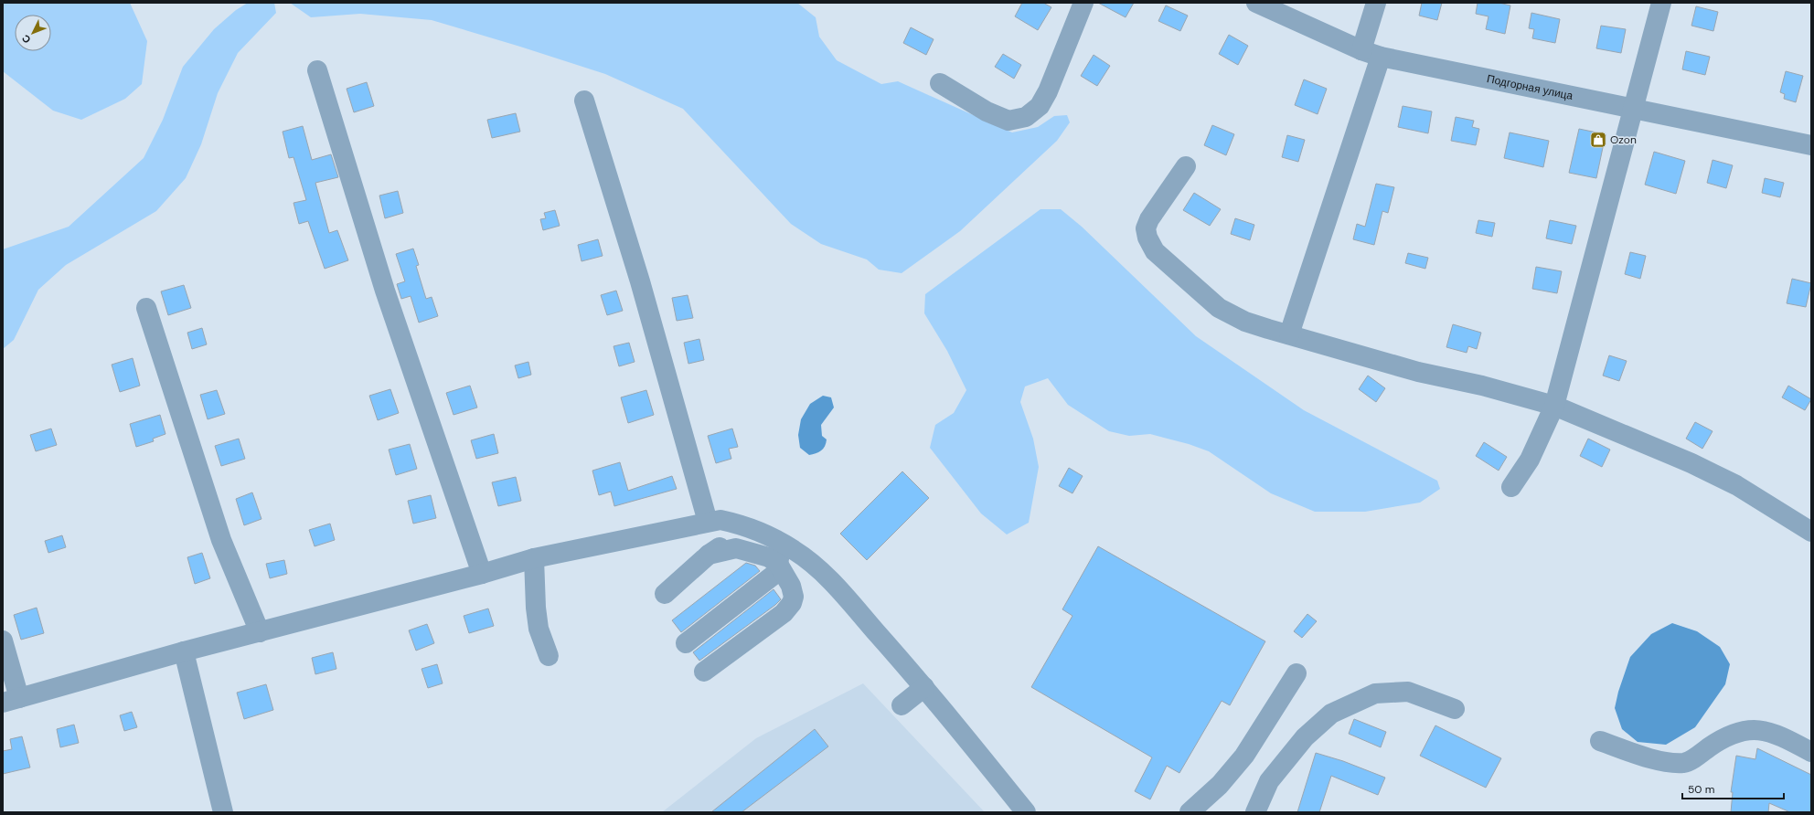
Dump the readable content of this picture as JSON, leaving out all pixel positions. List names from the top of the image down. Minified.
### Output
{"streets":{"street":["Подгорная улица"]},"places":{"shop":["Ozon"]},"scale_bar":"50 m","north":"bottom left"}
